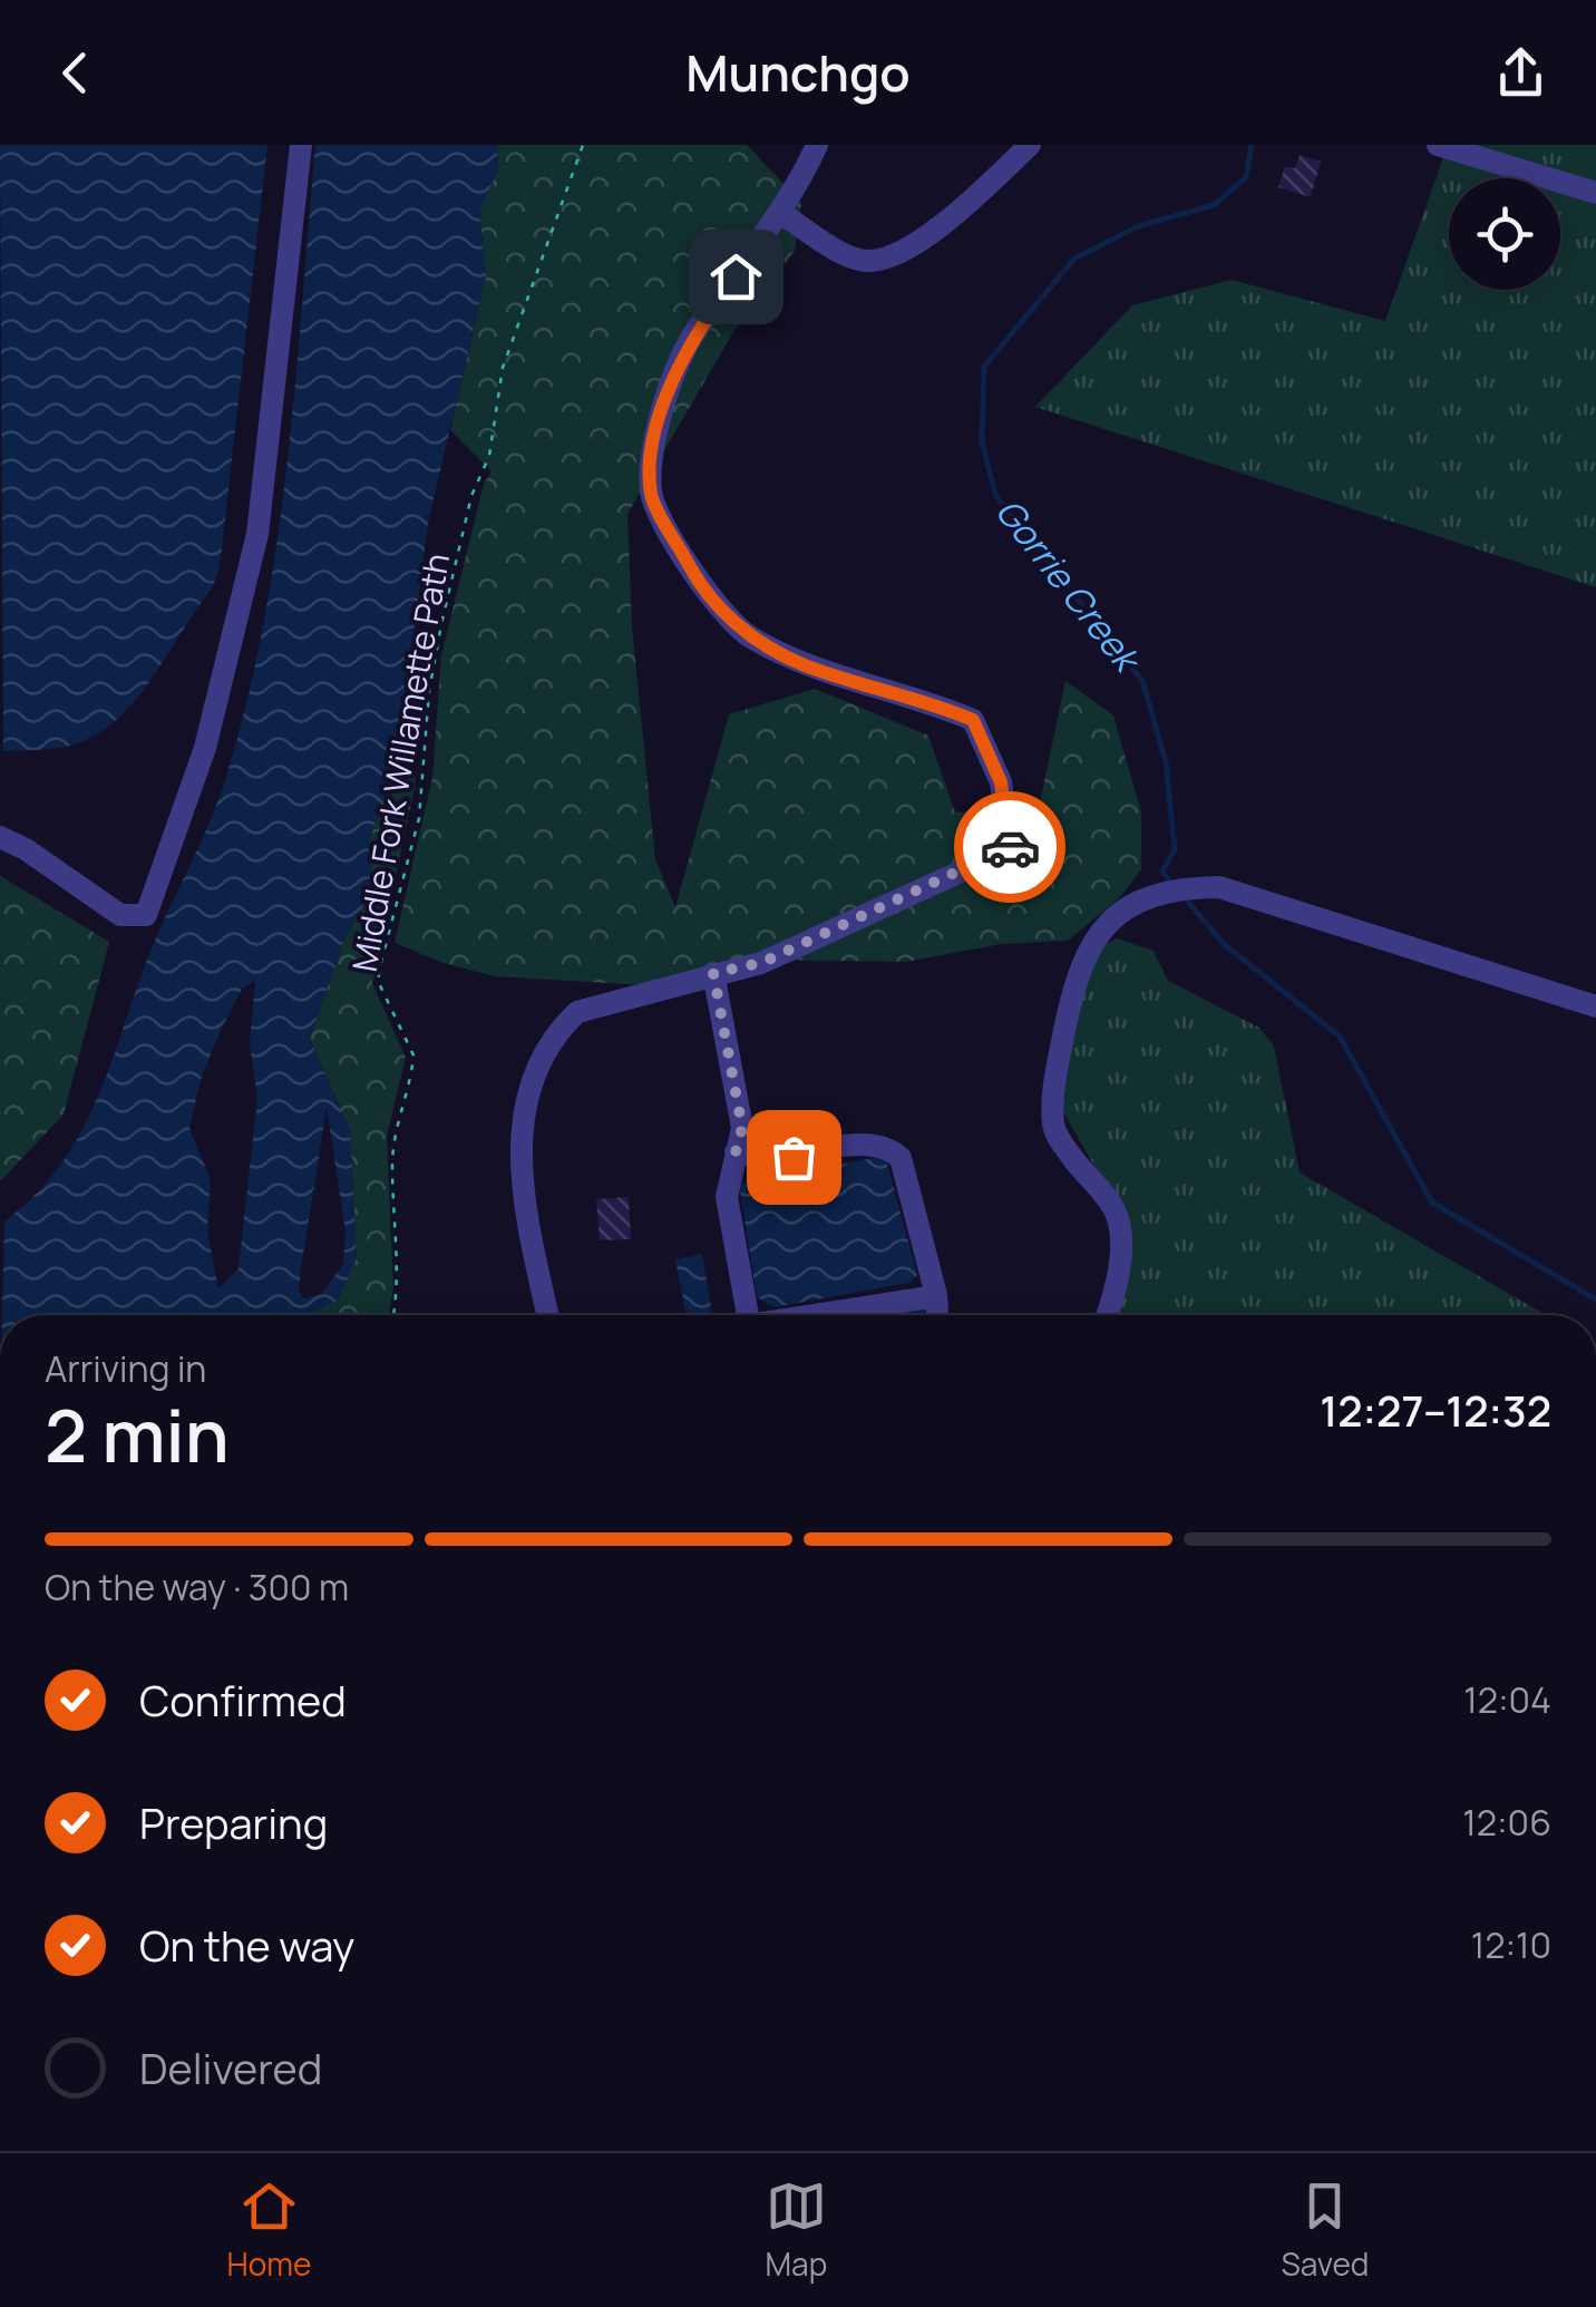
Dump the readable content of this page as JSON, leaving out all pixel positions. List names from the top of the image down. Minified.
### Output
{"streets":{"path":["Middle Fork Willamette Path"]},"water":["Gorrie Creek"],"page":{"header":"Munchgo","heading":["2 min","Arriving in","12:27–12:32"],"bar":"On the way · 300 m","list":[["Confirmed","12:04"],["Preparing","12:06"],["On the way","12:10"],"Delivered"],"tabs":["Home","Map","Saved"]}}
